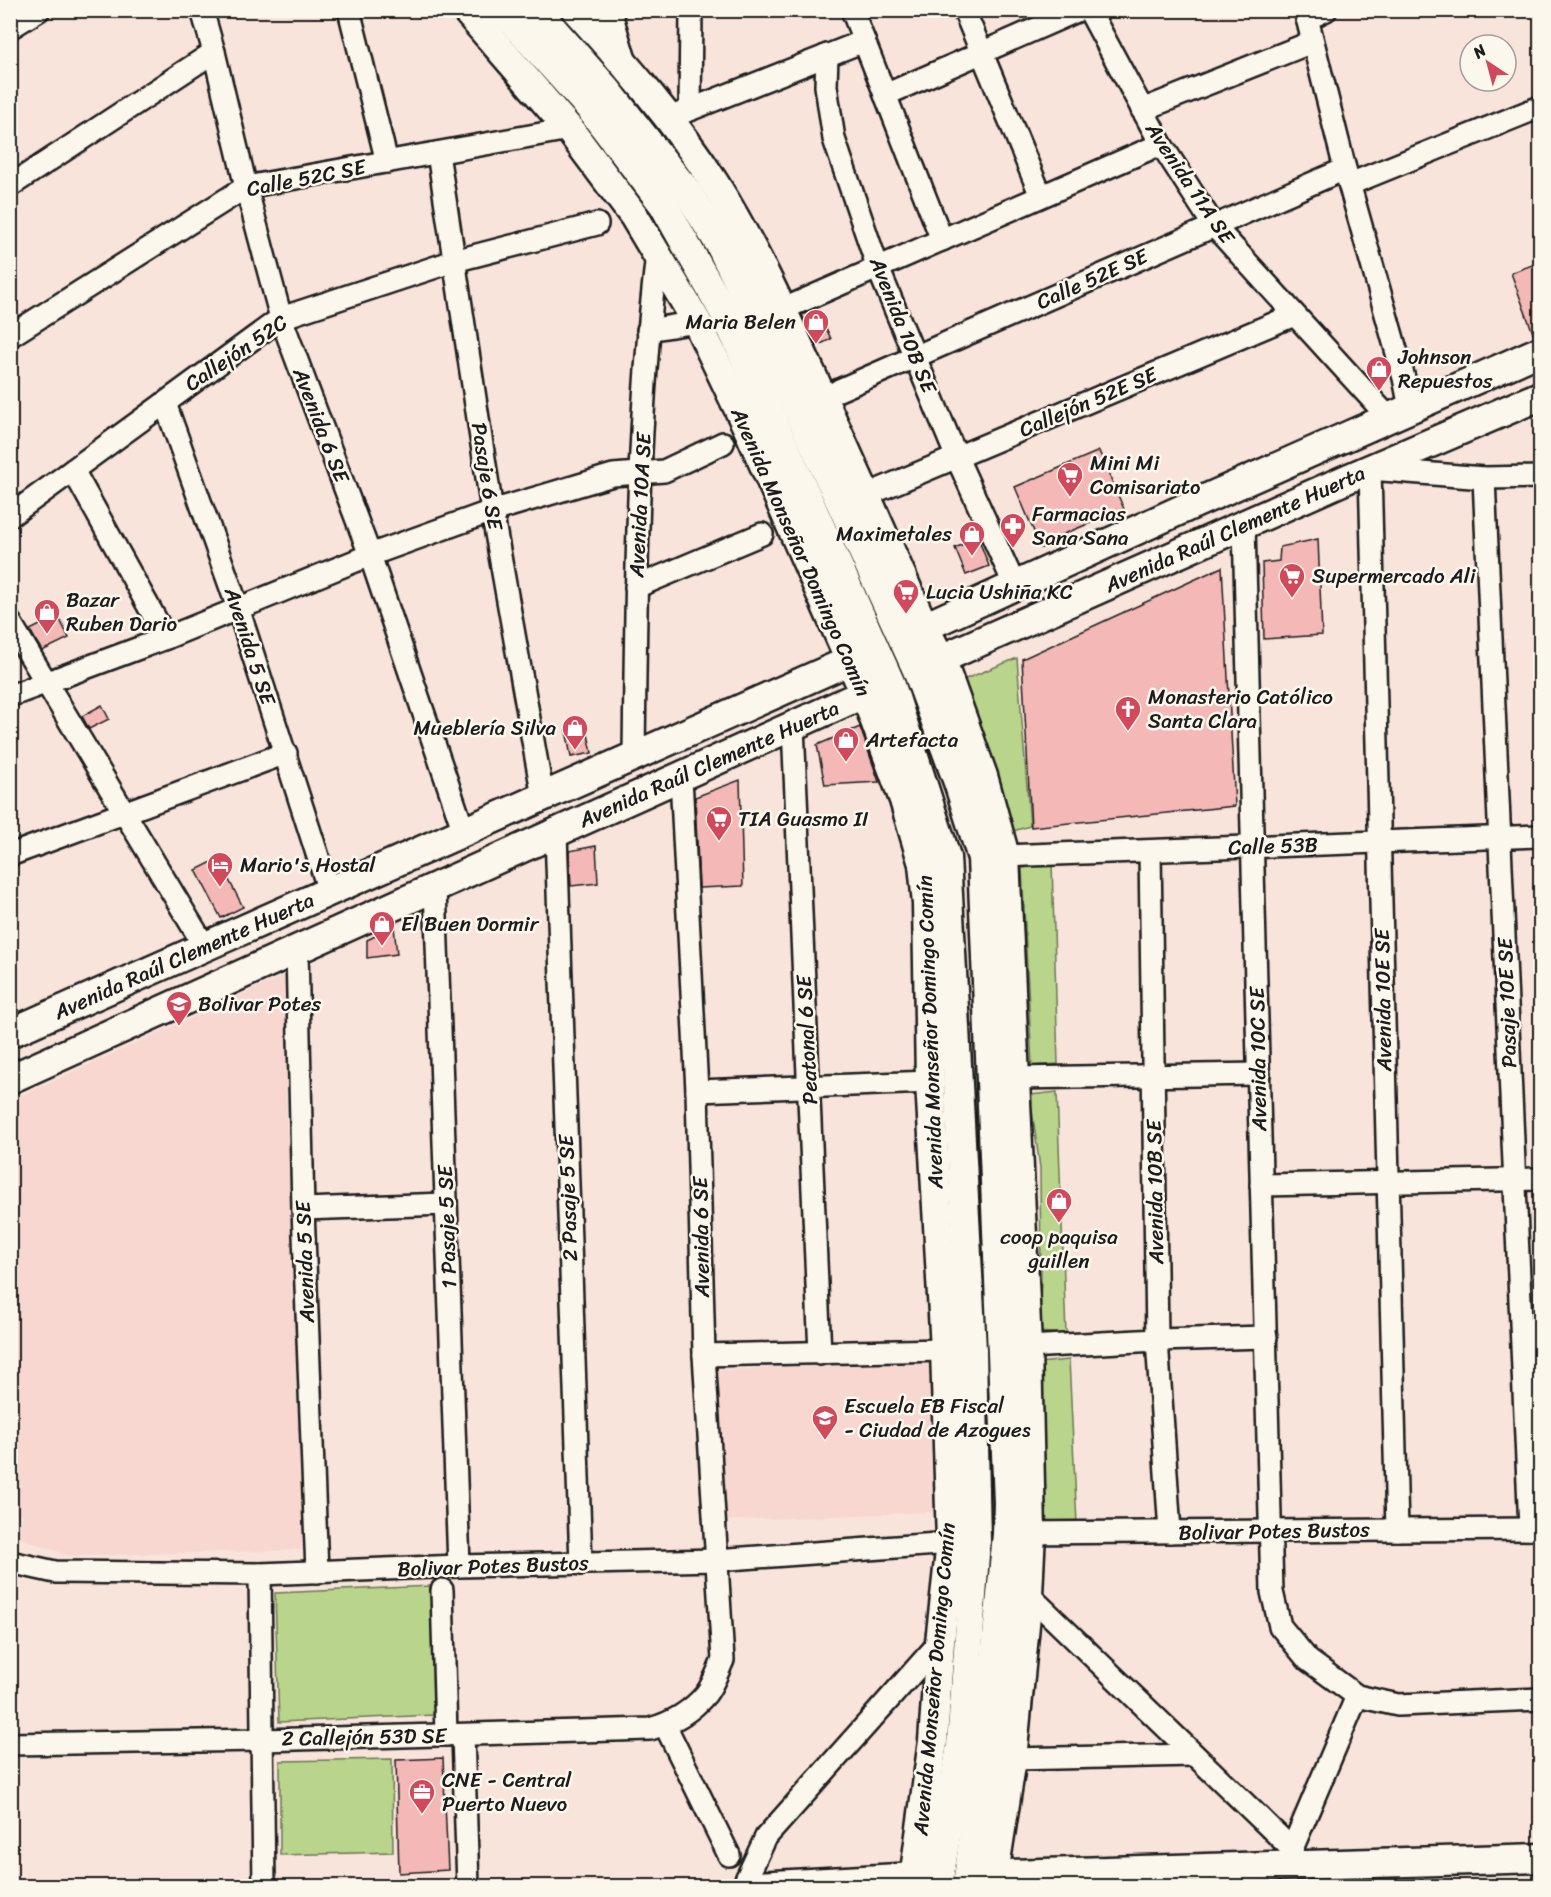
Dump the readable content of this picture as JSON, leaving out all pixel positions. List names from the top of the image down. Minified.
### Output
{"streets":{"main road":["Avenida Raúl Clemente Huerta","Avenida Monseñor Domingo Comín"],"street":["Calle 52C SE","Avenida 11A SE","Calle 52E SE","Avenida 10B SE","Callejón 52C","Callejón 52E SE","Avenida 6 SE","Pasaje 6 SE","Avenida 10A SE","Avenida 5 SE","Calle 53B","Avenida 10E SE","Pasaje 10E SE","Peatonal 6 SE","Avenida 10C SE","2 Pasaje 5 SE","1 Pasaje 5 SE","Bolivar Potes Bustos","2 Callejón 53D SE"]},"crossings":[["Calle 52C SE","Avenida 6 SE"],["Calle 52C SE","Pasaje 6 SE"],["Calle 52C SE","Avenida Monseñor Domingo Comín"],["Avenida 11A SE","Calle 52E SE"],["Avenida 11A SE","Callejón 52E SE"],["Avenida 11A SE","Avenida Raúl Clemente Huerta"],["Calle 52E SE","Avenida 10B SE"],["Avenida 10B SE","Callejón 52E SE"],["Avenida 10B SE","Avenida Raúl Clemente Huerta"],["Avenida 10B SE","Calle 53B"],["Avenida 10B SE","Bolivar Potes Bustos"],["Callejón 52C","Avenida 6 SE"],["Callejón 52C","Pasaje 6 SE"],["Callejón 52C","Avenida 5 SE"],["Avenida 6 SE","Avenida Raúl Clemente Huerta"],["Avenida 6 SE","Bolivar Potes Bustos"],["Avenida 6 SE","2 Callejón 53D SE"],["Pasaje 6 SE","Avenida Raúl Clemente Huerta"],["Avenida 10A SE","Avenida Raúl Clemente Huerta"],["Avenida 10A SE","Avenida Monseñor Domingo Comín"],["Avenida Raúl Clemente Huerta","Avenida Monseñor Domingo Comín"],["Avenida Raúl Clemente Huerta","Avenida 5 SE"],["Avenida Raúl Clemente Huerta","Avenida 10E SE"],["Avenida Raúl Clemente Huerta","Peatonal 6 SE"],["Avenida Raúl Clemente Huerta","Avenida 10C SE"],["Avenida Raúl Clemente Huerta","2 Pasaje 5 SE"],["Avenida Raúl Clemente Huerta","1 Pasaje 5 SE"],["Avenida Monseñor Domingo Comín","Calle 53B"],["Avenida Monseñor Domingo Comín","Bolivar Potes Bustos"],["Avenida 5 SE","Bolivar Potes Bustos"],["Calle 53B","Avenida 10E SE"],["Calle 53B","Pasaje 10E SE"],["Calle 53B","Avenida 10C SE"],["Avenida 10E SE","Bolivar Potes Bustos"],["Pasaje 10E SE","Bolivar Potes Bustos"],["Avenida 10C SE","Bolivar Potes Bustos"],["2 Pasaje 5 SE","Bolivar Potes Bustos"],["1 Pasaje 5 SE","Bolivar Potes Bustos"]],"places":{"shop":["Maria Belen","Johnson Repuestos","Maximetales","Bazar Ruben Dario","Mueblería Silva","Artefacta","El Buen Dormir","coop paquisa guillen"],"supermarket":["Mini Mi Comisariato","Supermercado Ali","Lucia Ushiña KC","TIA Guasmo II"],"pharmacy":["Farmacias Sana Sana"],"church":["Monasterio Católico Santa Clara"],"hotel":["Mario's Hostal"],"school or university":["Bolivar Potes","Escuela EB Fiscal - Ciudad de Azogues"],"office":["CNE - Central Puerto Nuevo"]},"north":"top left"}
